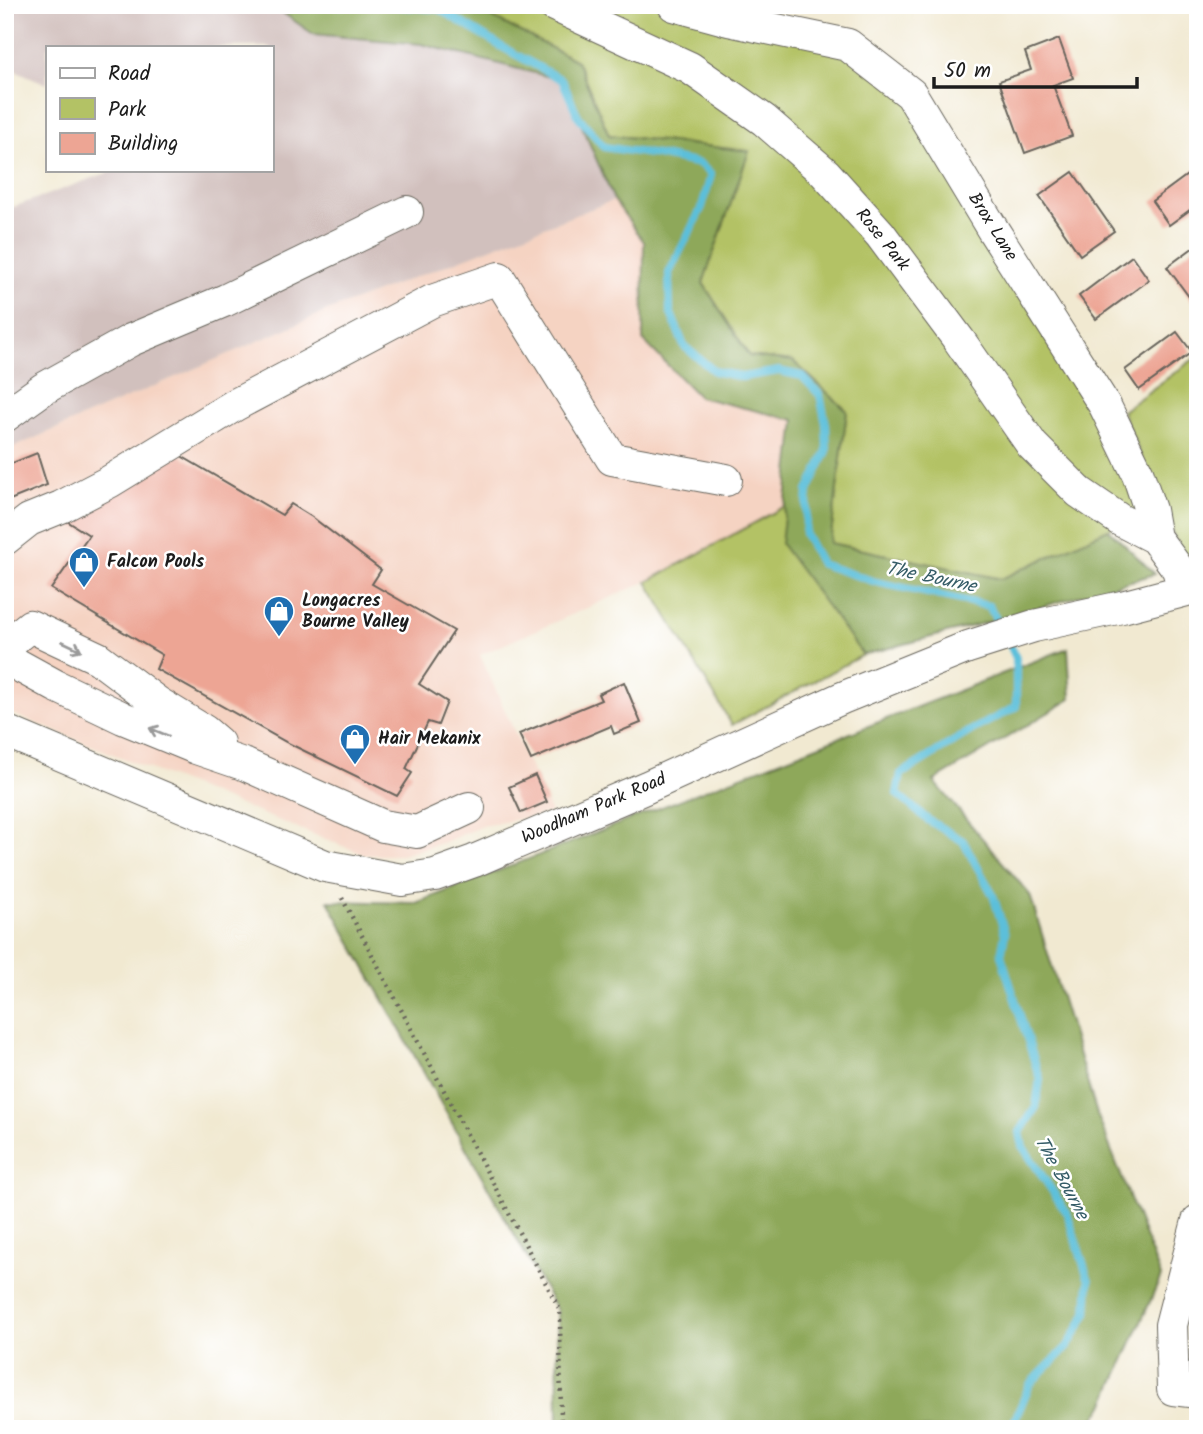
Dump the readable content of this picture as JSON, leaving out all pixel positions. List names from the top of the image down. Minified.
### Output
{"streets":{"street":["Brox Lane","Rose Park","Woodham Park Road"]},"crossings":[["Brox Lane","Rose Park"],["Brox Lane","Woodham Park Road"]],"water":["The Bourne"],"places":{"shop":["Falcon Pools","Longacres Bourne Valley","Hair Mekanix"]},"legend":["Road","Park","Building"],"scale_bar":"50 m"}
